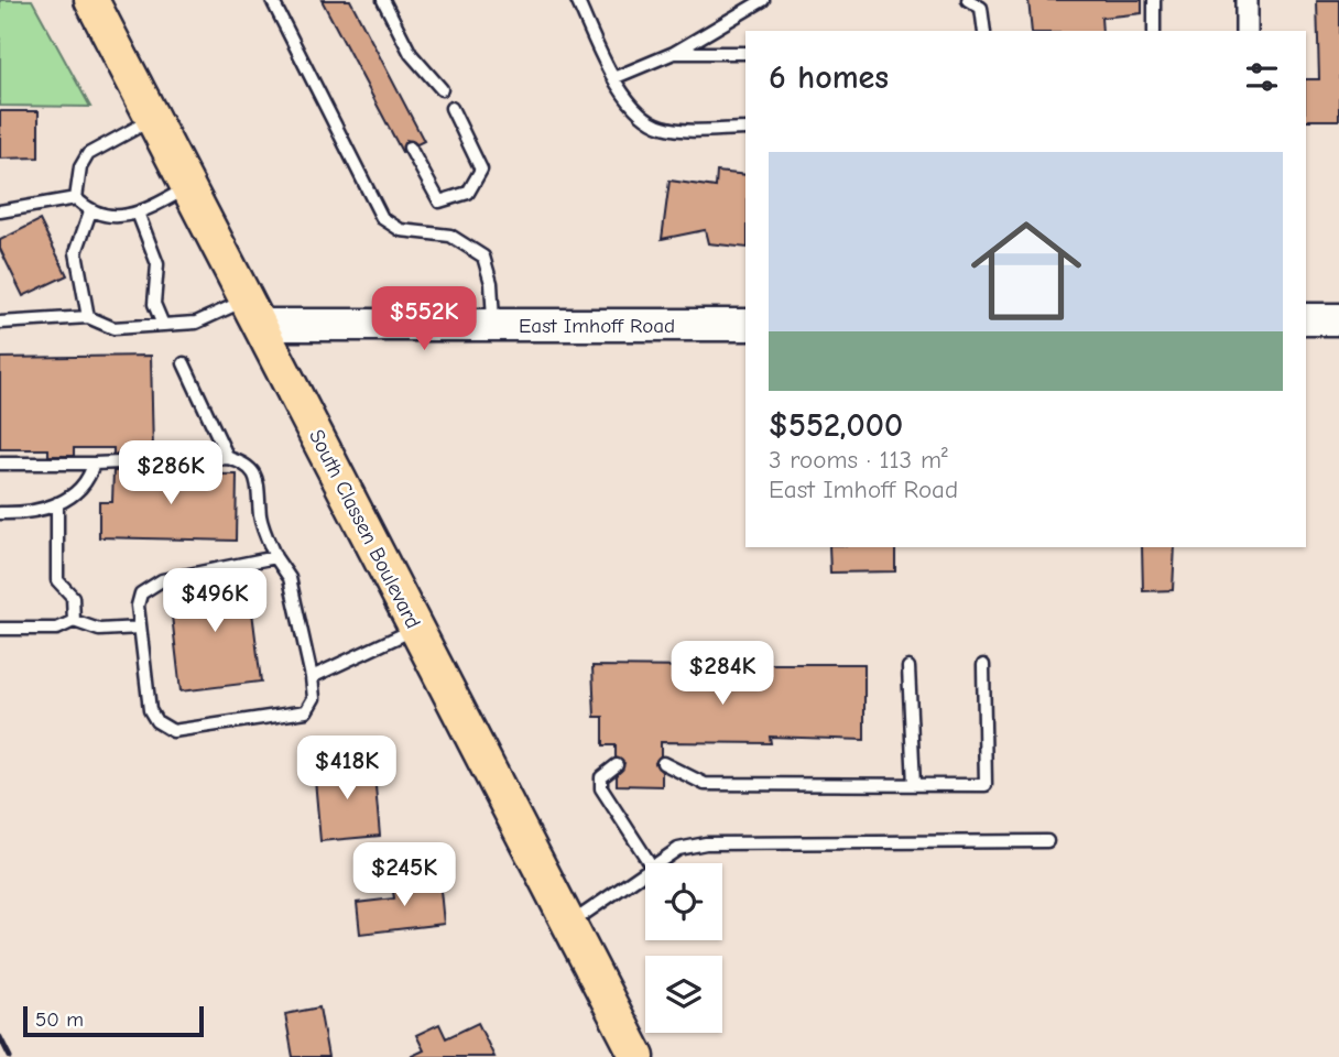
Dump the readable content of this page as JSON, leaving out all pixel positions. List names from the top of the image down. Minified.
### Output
{"streets":{"main road":["East Imhoff Road","South Classen Boulevard"]},"crossings":[["East Imhoff Road","South Classen Boulevard"]],"scale_bar":"50 m","page":{"heading":"6 homes","list":[{"name":"$552,000","note":"3 rooms · 113 m² · East Imhoff Road"}],"price":["$552K","$286K","$496K","$284K","$418K","$245K"],"scale":"50 m"}}
